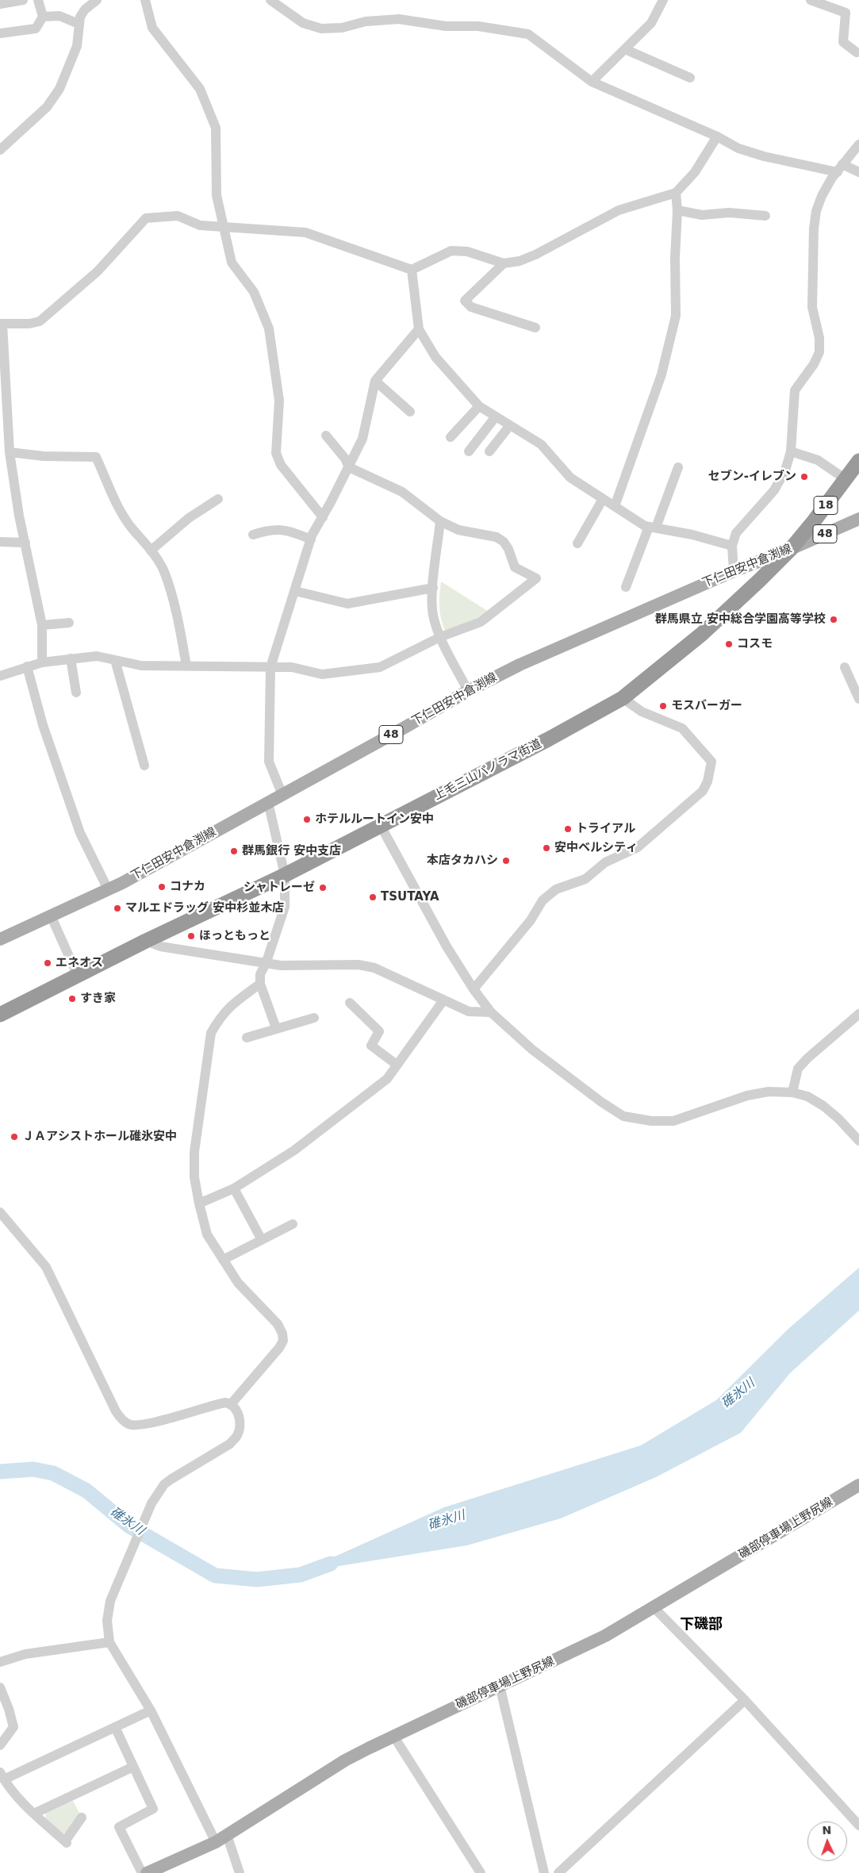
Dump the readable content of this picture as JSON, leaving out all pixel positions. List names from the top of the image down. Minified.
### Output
{"streets":{"highway":["18","上毛三山パノラマ街道"],"main road":["48","下仁田安中倉渕線","磯部停車場上野尻線"]},"crossings":[["18","下仁田安中倉渕線"],["18","上毛三山パノラマ街道"],["下仁田安中倉渕線","上毛三山パノラマ街道"]],"districts":["下磯部"],"water":["碓氷川"],"places":["セブン-イレブン","群馬県立 安中総合学園高等学校","コスモ","モスバーガー","ホテルルートイン安中","トライアル","安中ベルシティ","群馬銀行 安中支店","本店タカハシ","コナカ","シャトレーゼ","TSUTAYA","マルエドラッグ 安中杉並木店","ほっともっと","エネオス","すき家","ＪＡアシストホール碓氷安中"],"north":"top"}
